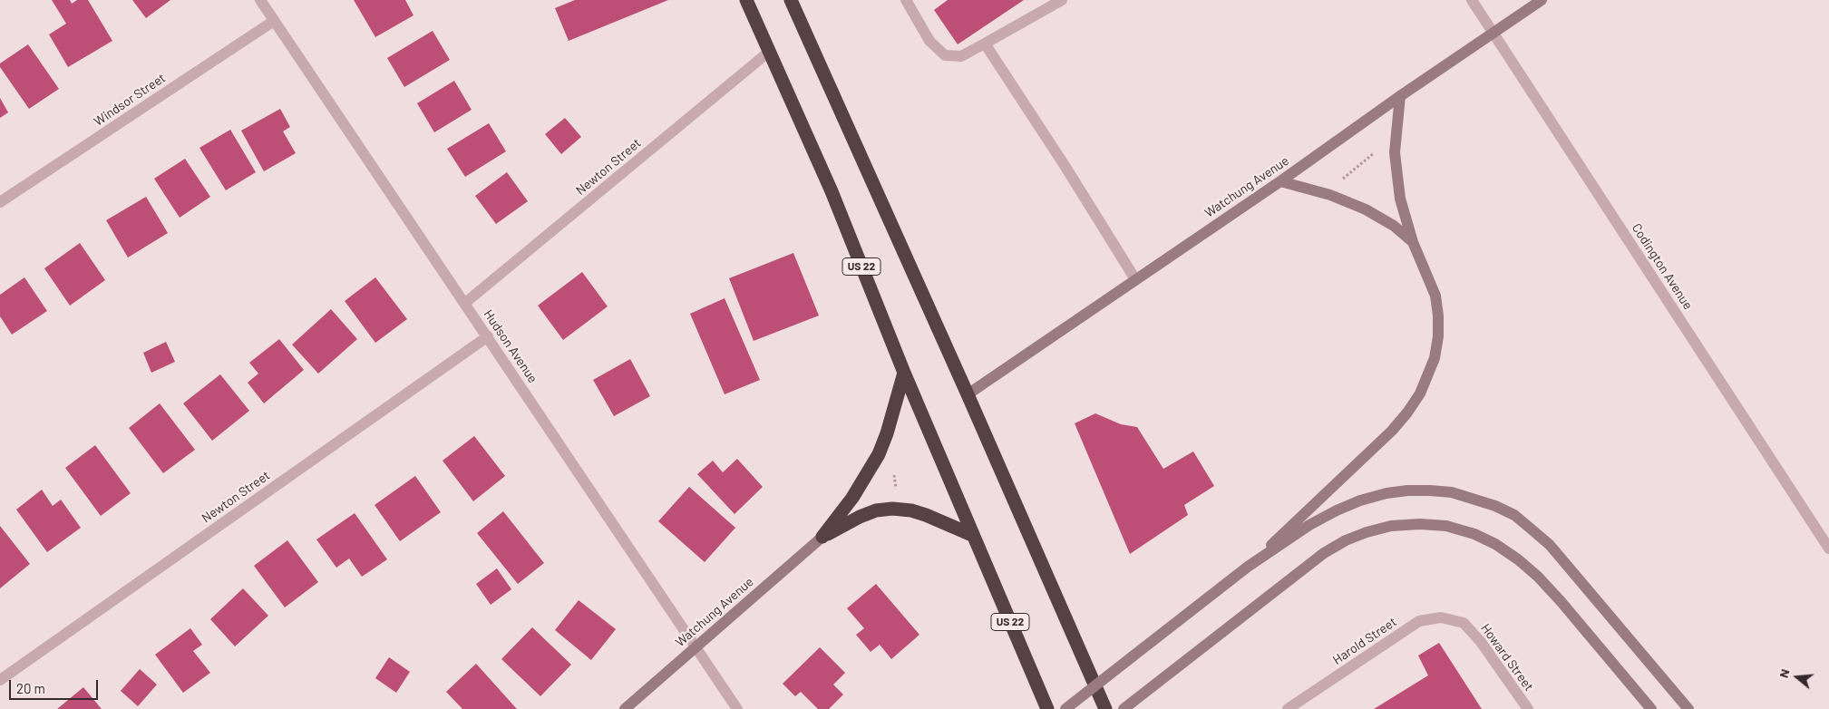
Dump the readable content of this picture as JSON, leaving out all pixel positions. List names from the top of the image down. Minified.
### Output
{"streets":{"highway":["US 22"],"main road":["Watchung Avenue"],"street":["Windsor Street","Newton Street","Codington Avenue","Hudson Avenue","Harold Street","Howard Street"]},"crossings":[["Windsor Street","Hudson Avenue"],["Newton Street","US 22"],["Newton Street","Hudson Avenue"],["Watchung Avenue","Codington Avenue"],["Watchung Avenue","Hudson Avenue"],["Harold Street","Howard Street"]],"scale_bar":"20 m","north":"left"}
